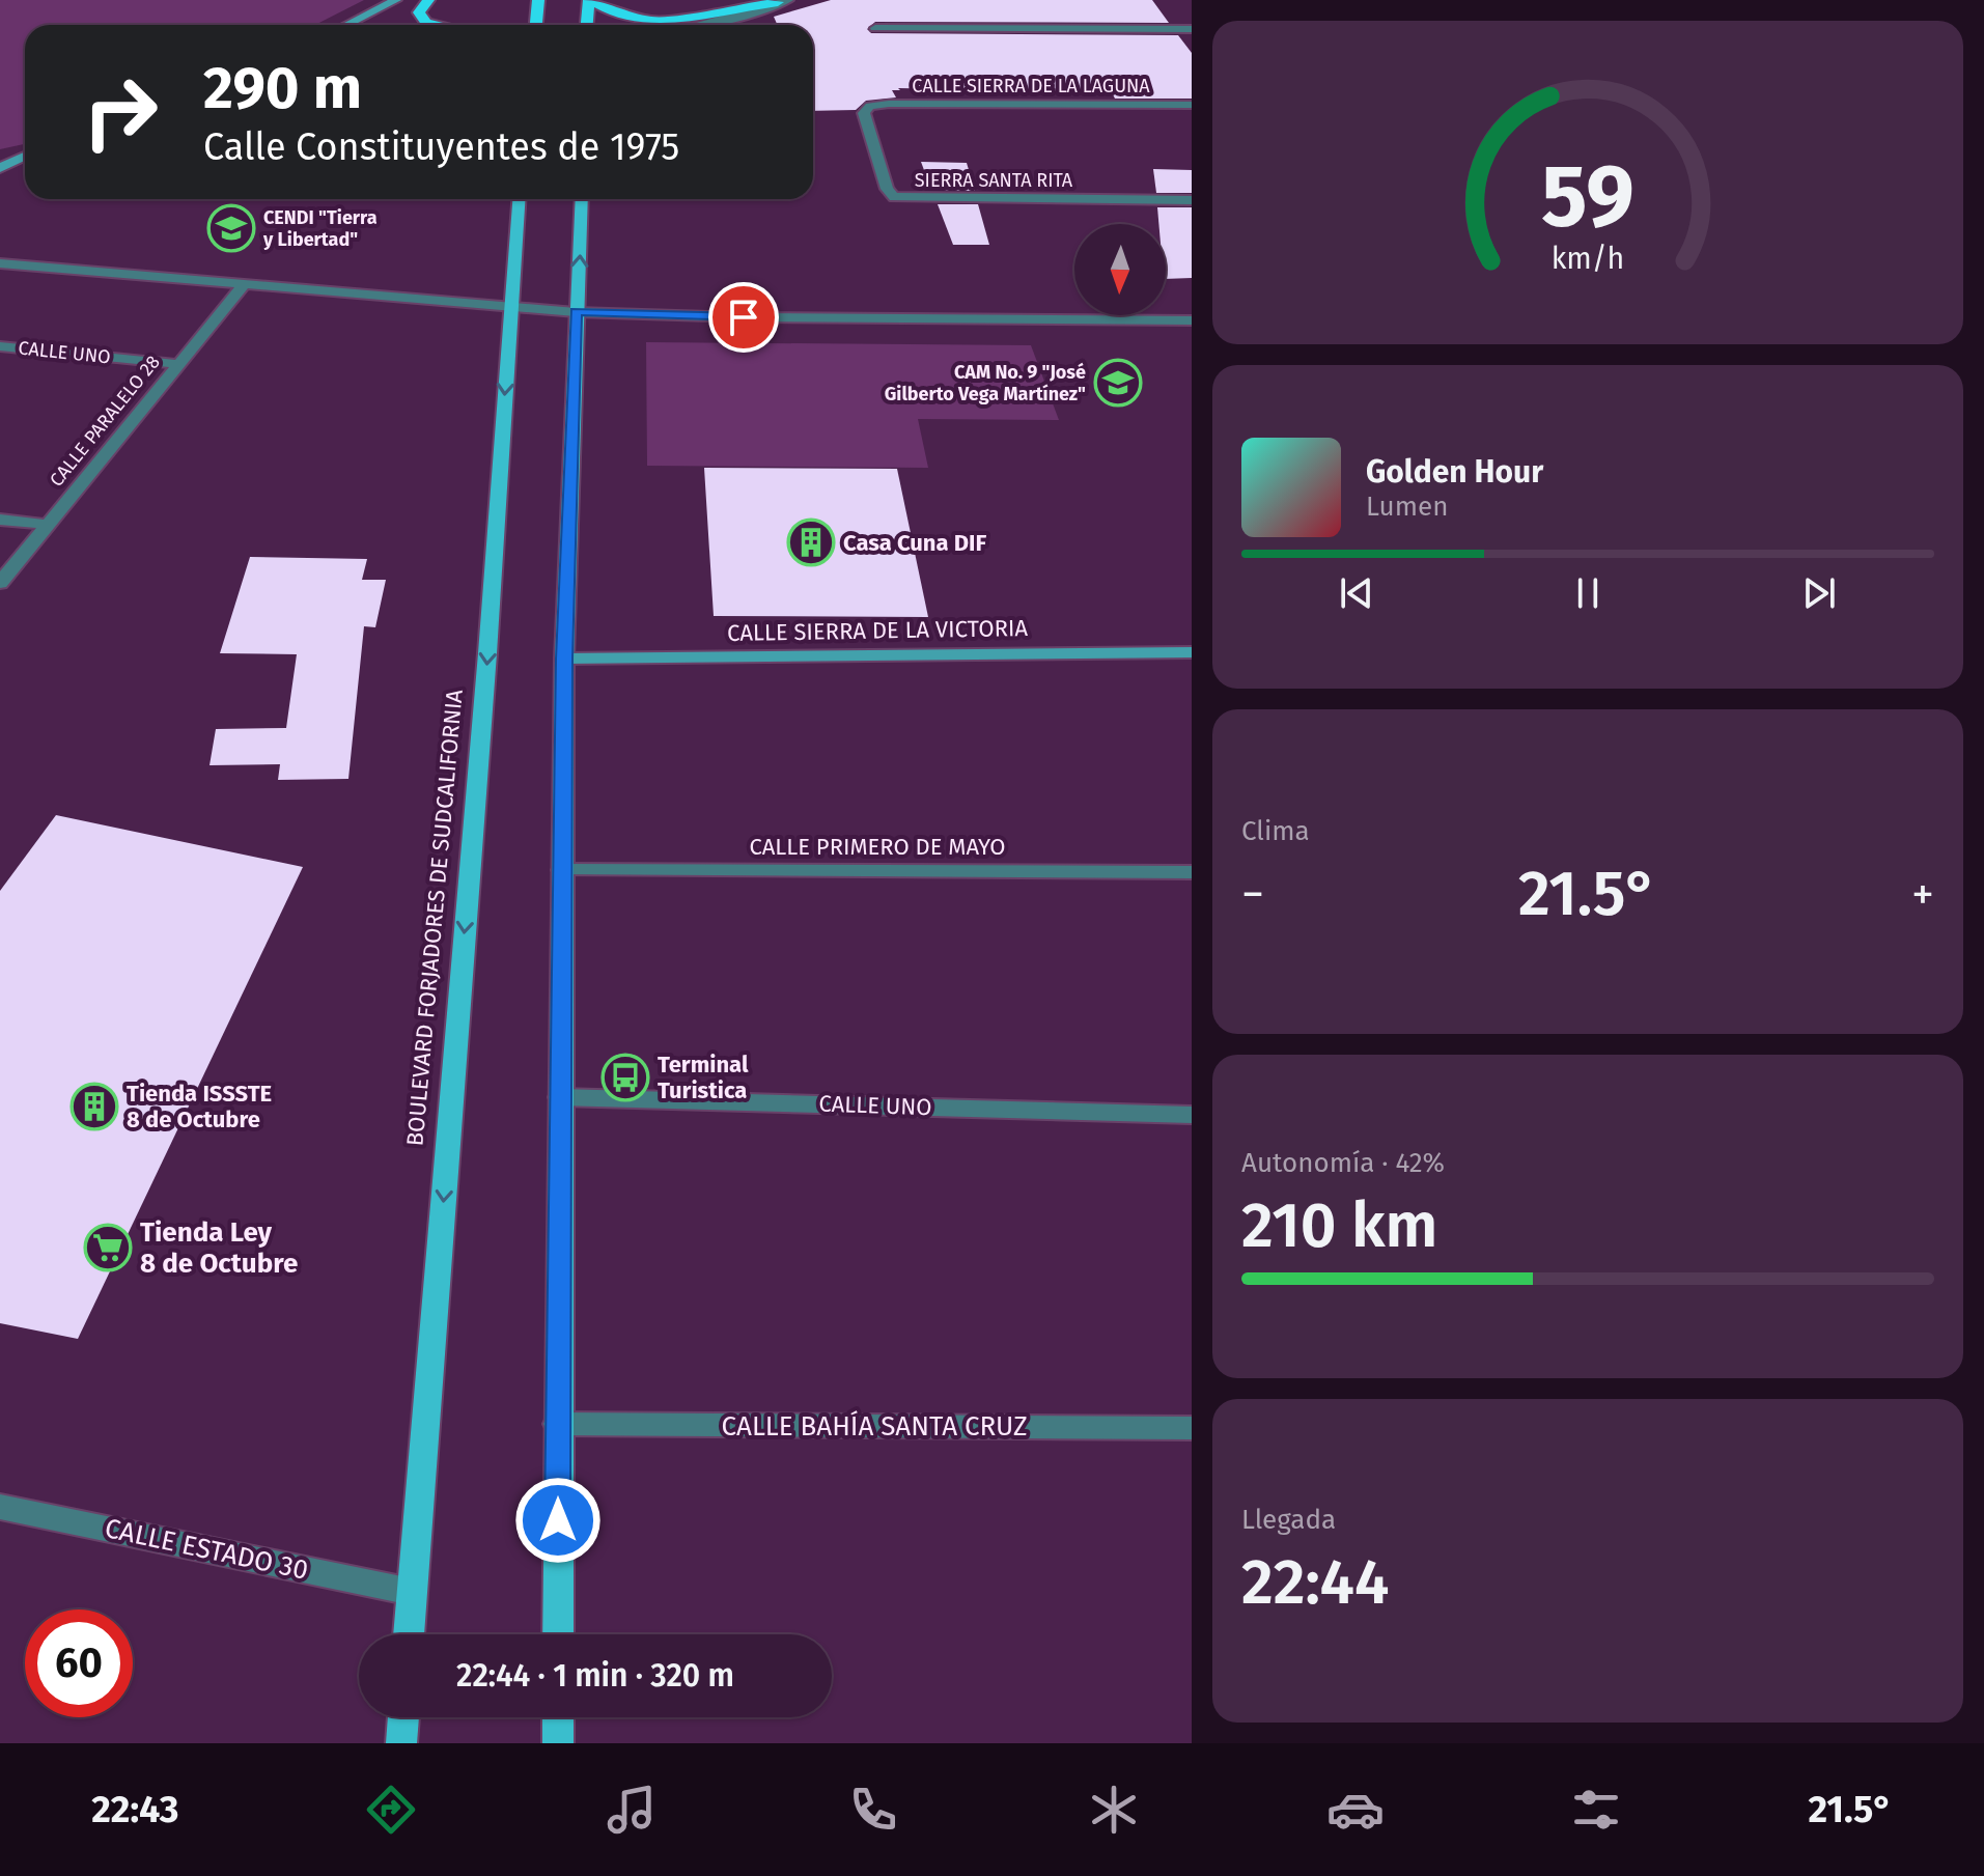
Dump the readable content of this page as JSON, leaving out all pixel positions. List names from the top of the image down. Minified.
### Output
{"streets":{"main road":["BOULEVARD FORJADORES DE SUDCALIFORNIA"],"street":["CALLE SIERRA DE LA LAGUNA","SIERRA SANTA RITA","CALLE UNO","CALLE PARALELO 28","CALLE SIERRA DE LA VICTORIA","CALLE PRIMERO DE MAYO","CALLE BAHÍA SANTA CRUZ","CALLE ESTADO 30"]},"crossings":[["CALLE SIERRA DE LA LAGUNA","SIERRA SANTA RITA"],["CALLE UNO","CALLE PARALELO 28"],["BOULEVARD FORJADORES DE SUDCALIFORNIA","CALLE ESTADO 30"]],"places":{"school or university":["CENDI \"Tierra y Libertad\"","CAM No. 9 \"José Gilberto Vega Martínez\""],"building":["Casa Cuna DIF","Tienda ISSSTE 8 de Octubre"],"bus stop":["Terminal Turistica"],"supermarket":["Tienda Ley 8 de Octubre"]},"north":"bottom","page":{"turn":["290 m","Calle Constituyentes de 1975"],"song":["Golden Hour","Lumen"],"tile":["Clima",["Autonomía · 42%","210 km"],["Llegada","22:44"]],"heat":["−","21.5°","+"],"limit":"60","trip":"22:44 · 1 min · 320 m","tabs":["22:43","21.5°"],"gauge":["59","km/h"]}}
